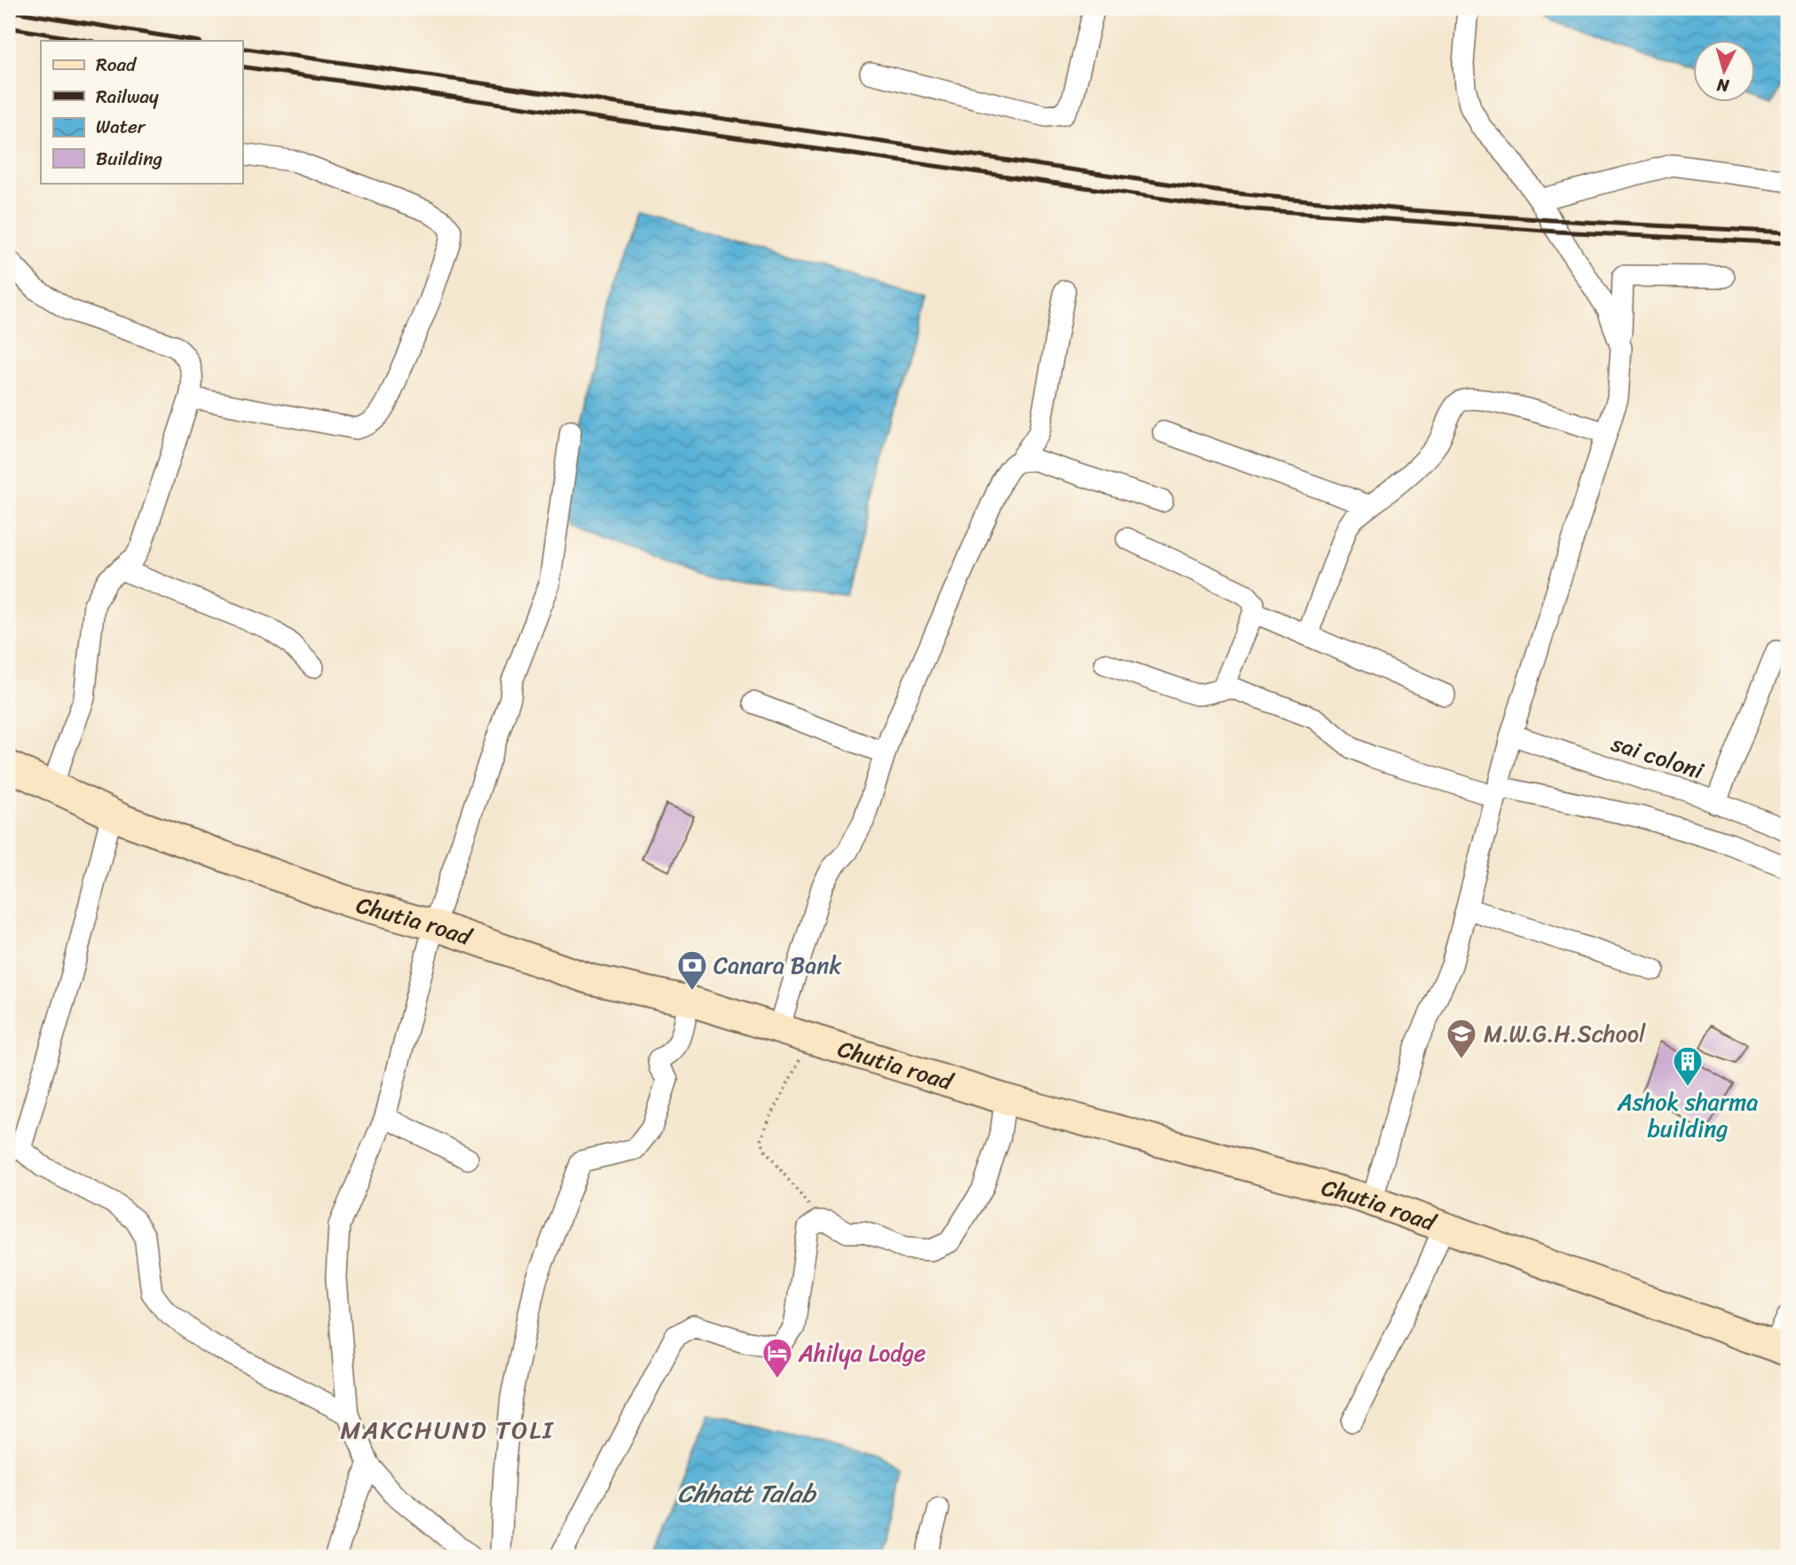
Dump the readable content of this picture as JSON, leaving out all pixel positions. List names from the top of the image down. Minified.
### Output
{"streets":{"street":["sai coloni","Chutia road"]},"districts":["MAKCHUND TOLI"],"water":["Chhatt Talab"],"places":{"bank":["Canara Bank"],"school or university":["M.W.G.H.School"],"building":["Ashok sharma building"],"hotel":["Ahilya Lodge"]},"legend":["Road","Railway","Water","Building"],"north":"bottom"}
